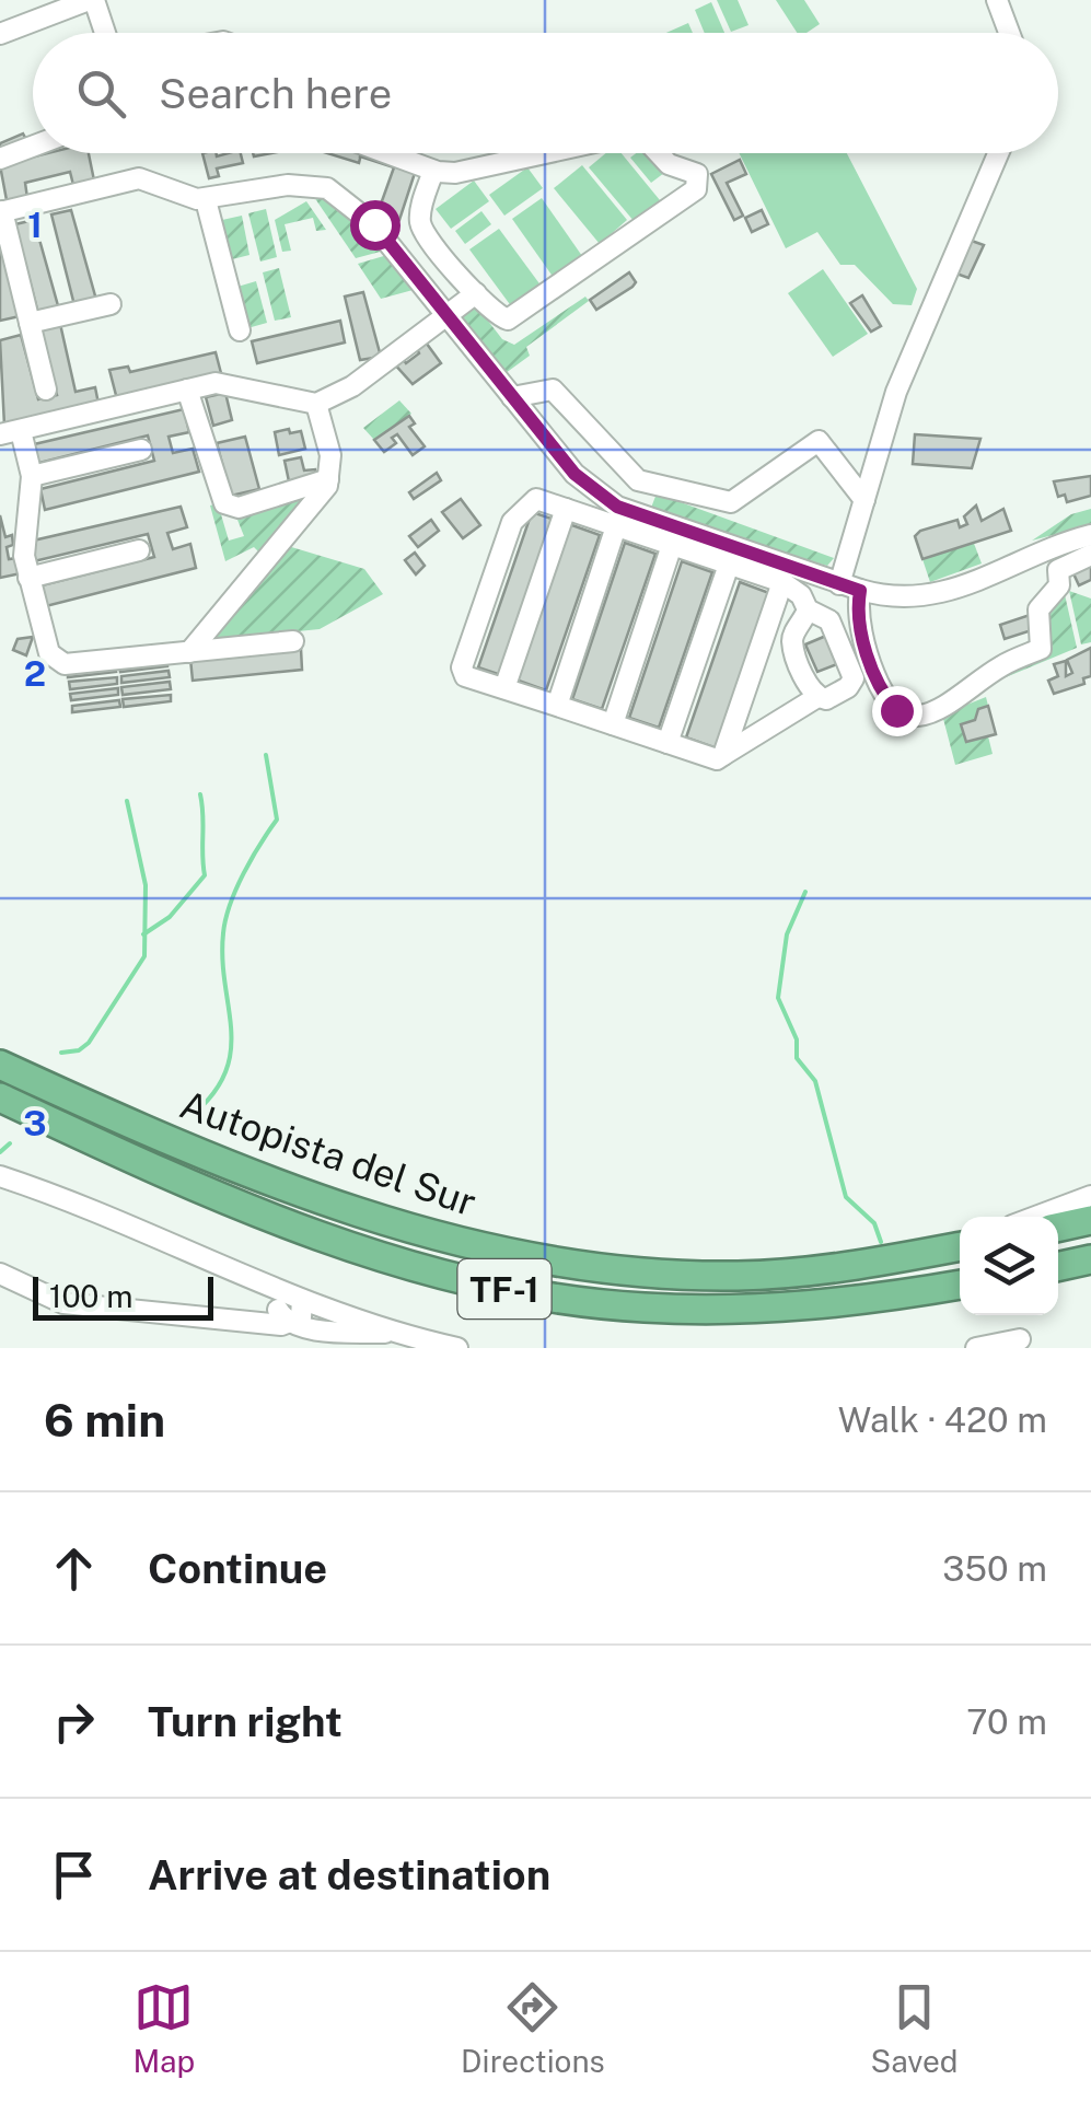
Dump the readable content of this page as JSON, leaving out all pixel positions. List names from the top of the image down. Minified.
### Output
{"streets":{"highway":["Autopista del Sur","TF-1"]},"scale_bar":"100 m","page":{"search":"Search here","scale":"100 m","heading":["6 min","Walk · 420 m"],"list":[["Continue","350 m"],["Turn right","70 m"],"Arrive at destination"],"nav":["Map","Directions","Saved"]},"grid":{"rows":["1","2","3"]}}
